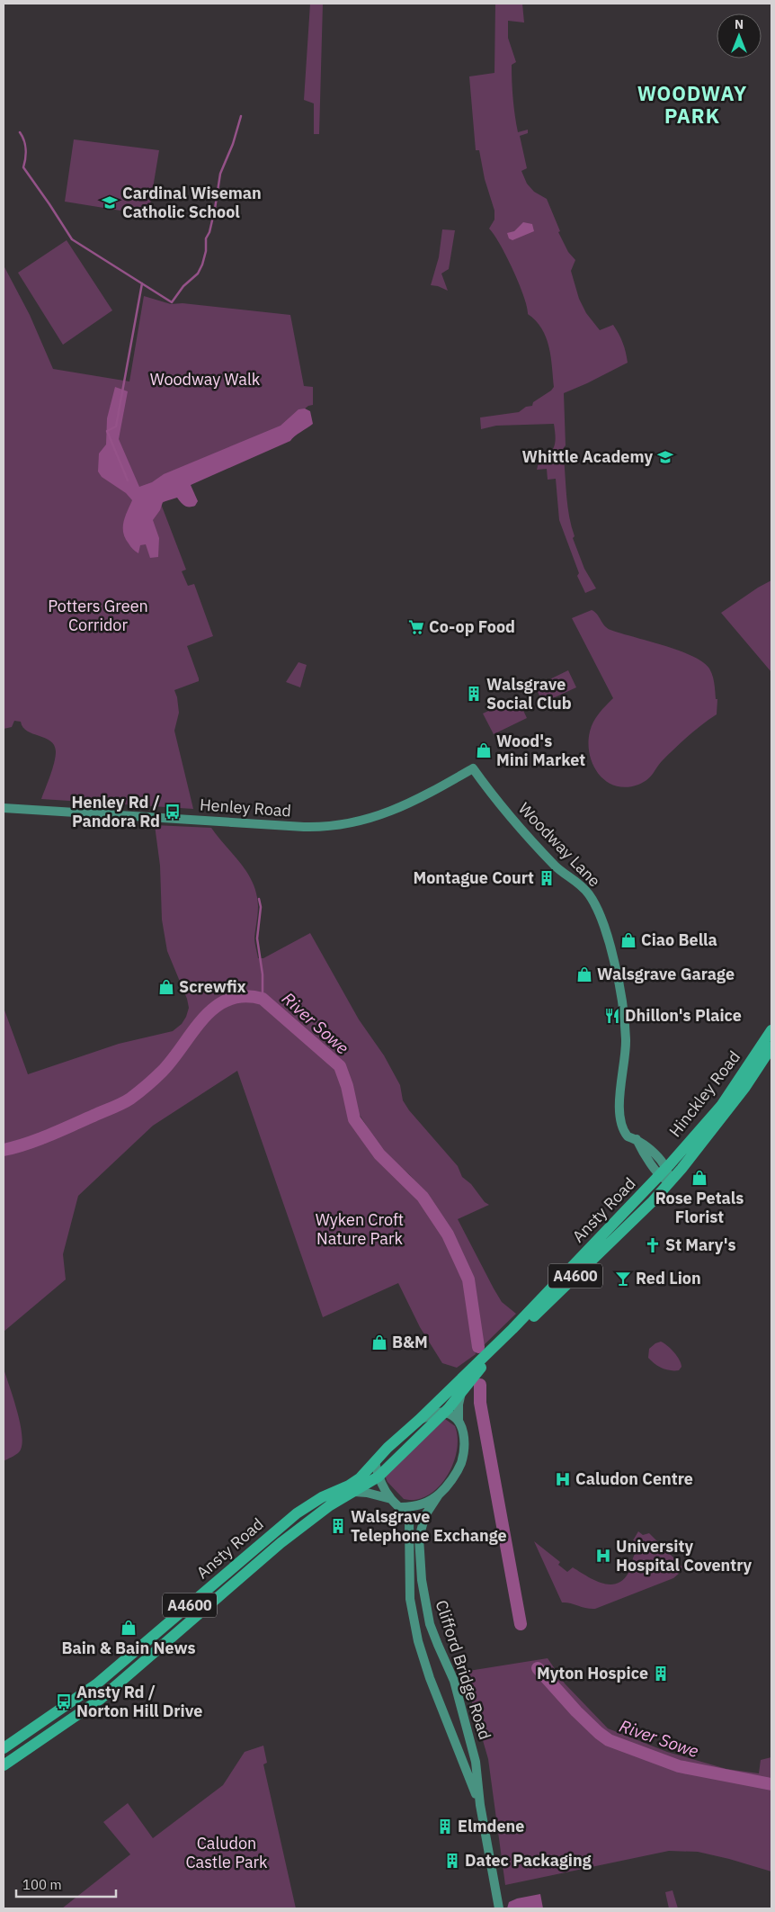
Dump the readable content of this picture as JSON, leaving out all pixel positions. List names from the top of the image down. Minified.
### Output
{"streets":{"highway":["Hinckley Road","Ansty Road","A4600"],"main road":["Henley Road","Woodway Lane","Clifford Bridge Road"]},"crossings":[["Henley Road","Woodway Lane"],["Woodway Lane","Hinckley Road"],["Woodway Lane","Ansty Road"],["Hinckley Road","Ansty Road"],["Ansty Road","A4600"]],"districts":["WOODWAY PARK"],"water":["River Sowe"],"parks":["Woodway Walk","Potters Green Corridor","Wyken Croft Nature Park","Caludon Castle Park"],"places":{"school or university":["Cardinal Wiseman Catholic School","Whittle Academy"],"supermarket":["Co-op Food"],"building":["Walsgrave Social Club","Montague Court","Walsgrave Telephone Exchange","Myton Hospice","Elmdene","Datec Packaging"],"shop":["Wood's Mini Market","Ciao Bella","Walsgrave Garage","Screwfix","Rose Petals Florist","B&M","Bain & Bain News"],"bus stop":["Henley Rd / Pandora Rd","Ansty Rd / Norton Hill Drive"],"restaurant":["Dhillon's Plaice"],"church":["St Mary's"],"bar":["Red Lion"],"hospital":["Caludon Centre","University Hospital Coventry"]},"scale_bar":"100 m","north":"top"}
